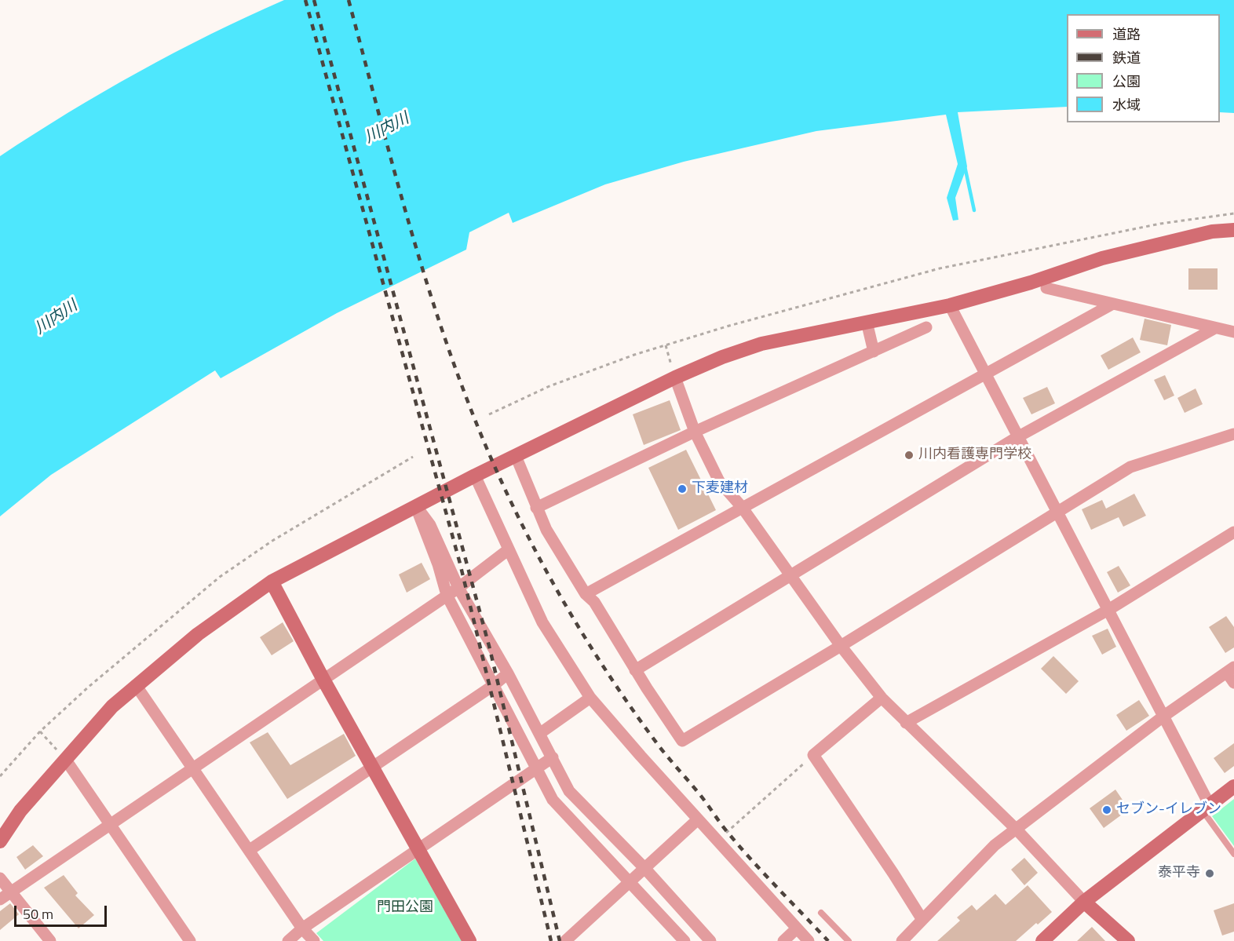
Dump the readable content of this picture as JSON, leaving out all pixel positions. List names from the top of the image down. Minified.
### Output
{"water":["川内川"],"parks":["門田公園"],"places":["川内看護専門学校","下麦建材","セブン-イレブン","泰平寺"],"legend":["道路","鉄道","公園","水域"],"scale_bar":"50 m"}
